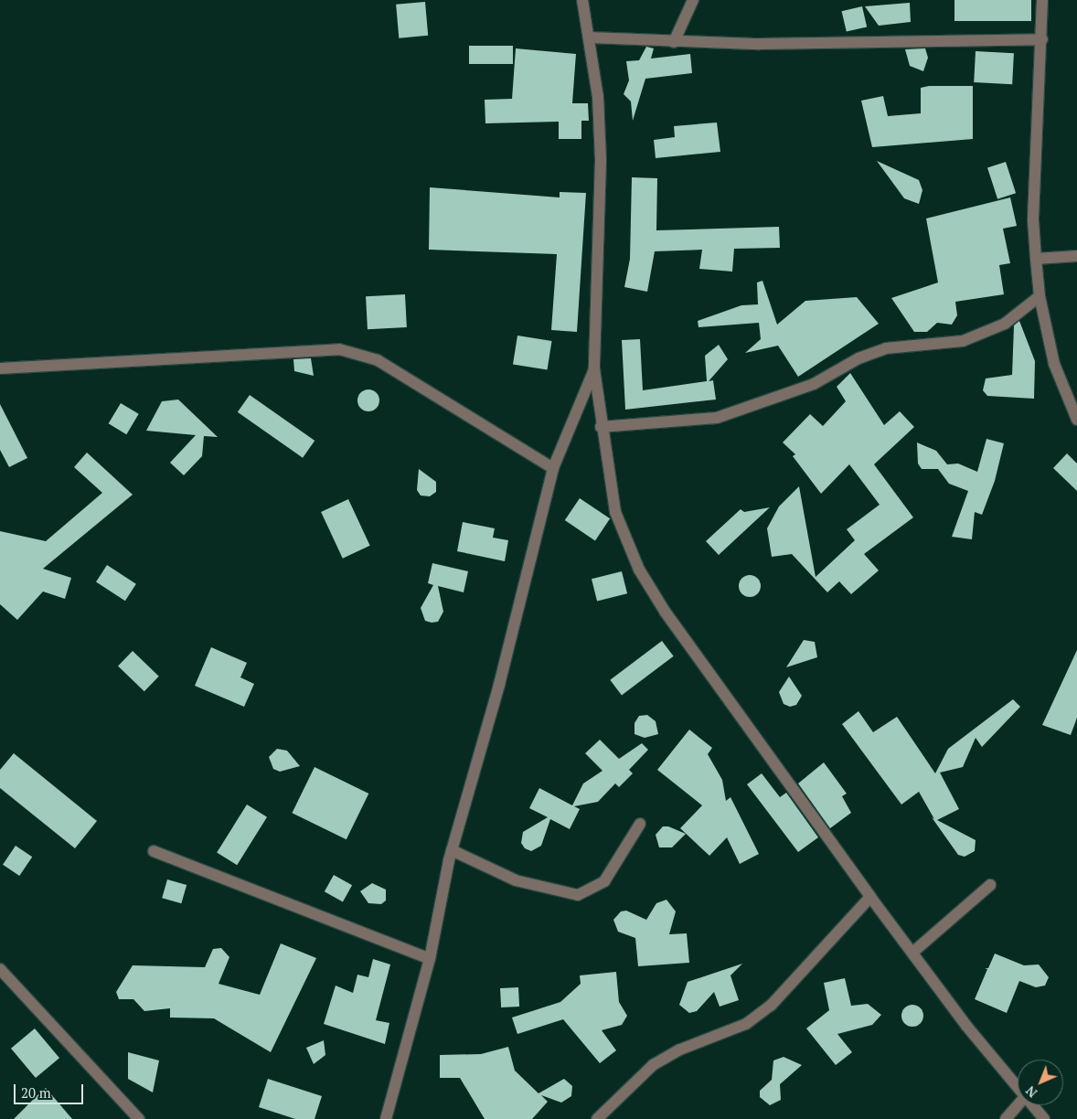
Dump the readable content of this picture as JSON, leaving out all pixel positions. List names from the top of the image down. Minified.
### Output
{"scale_bar":"20 m","north":"bottom left"}
